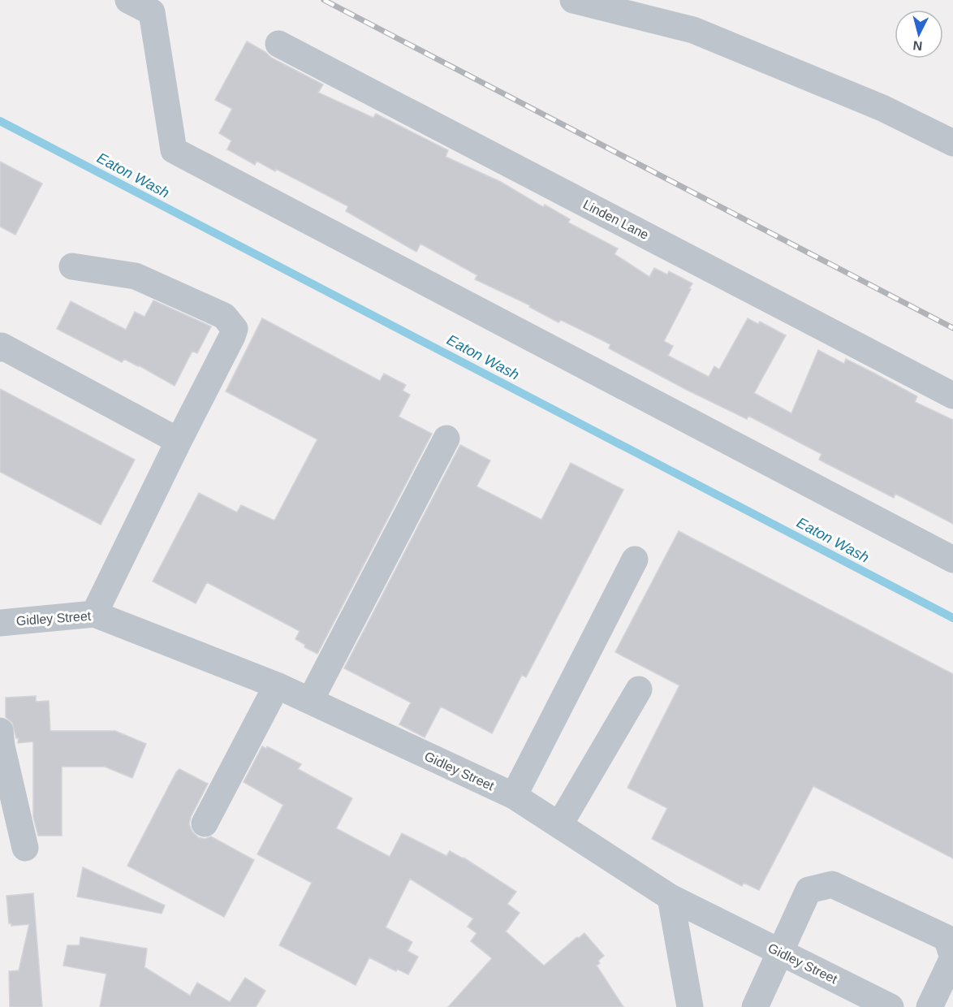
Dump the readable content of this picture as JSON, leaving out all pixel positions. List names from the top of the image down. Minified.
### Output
{"streets":{"street":["Linden Lane","Gidley Street"]},"water":["Eaton Wash"],"north":"bottom"}
